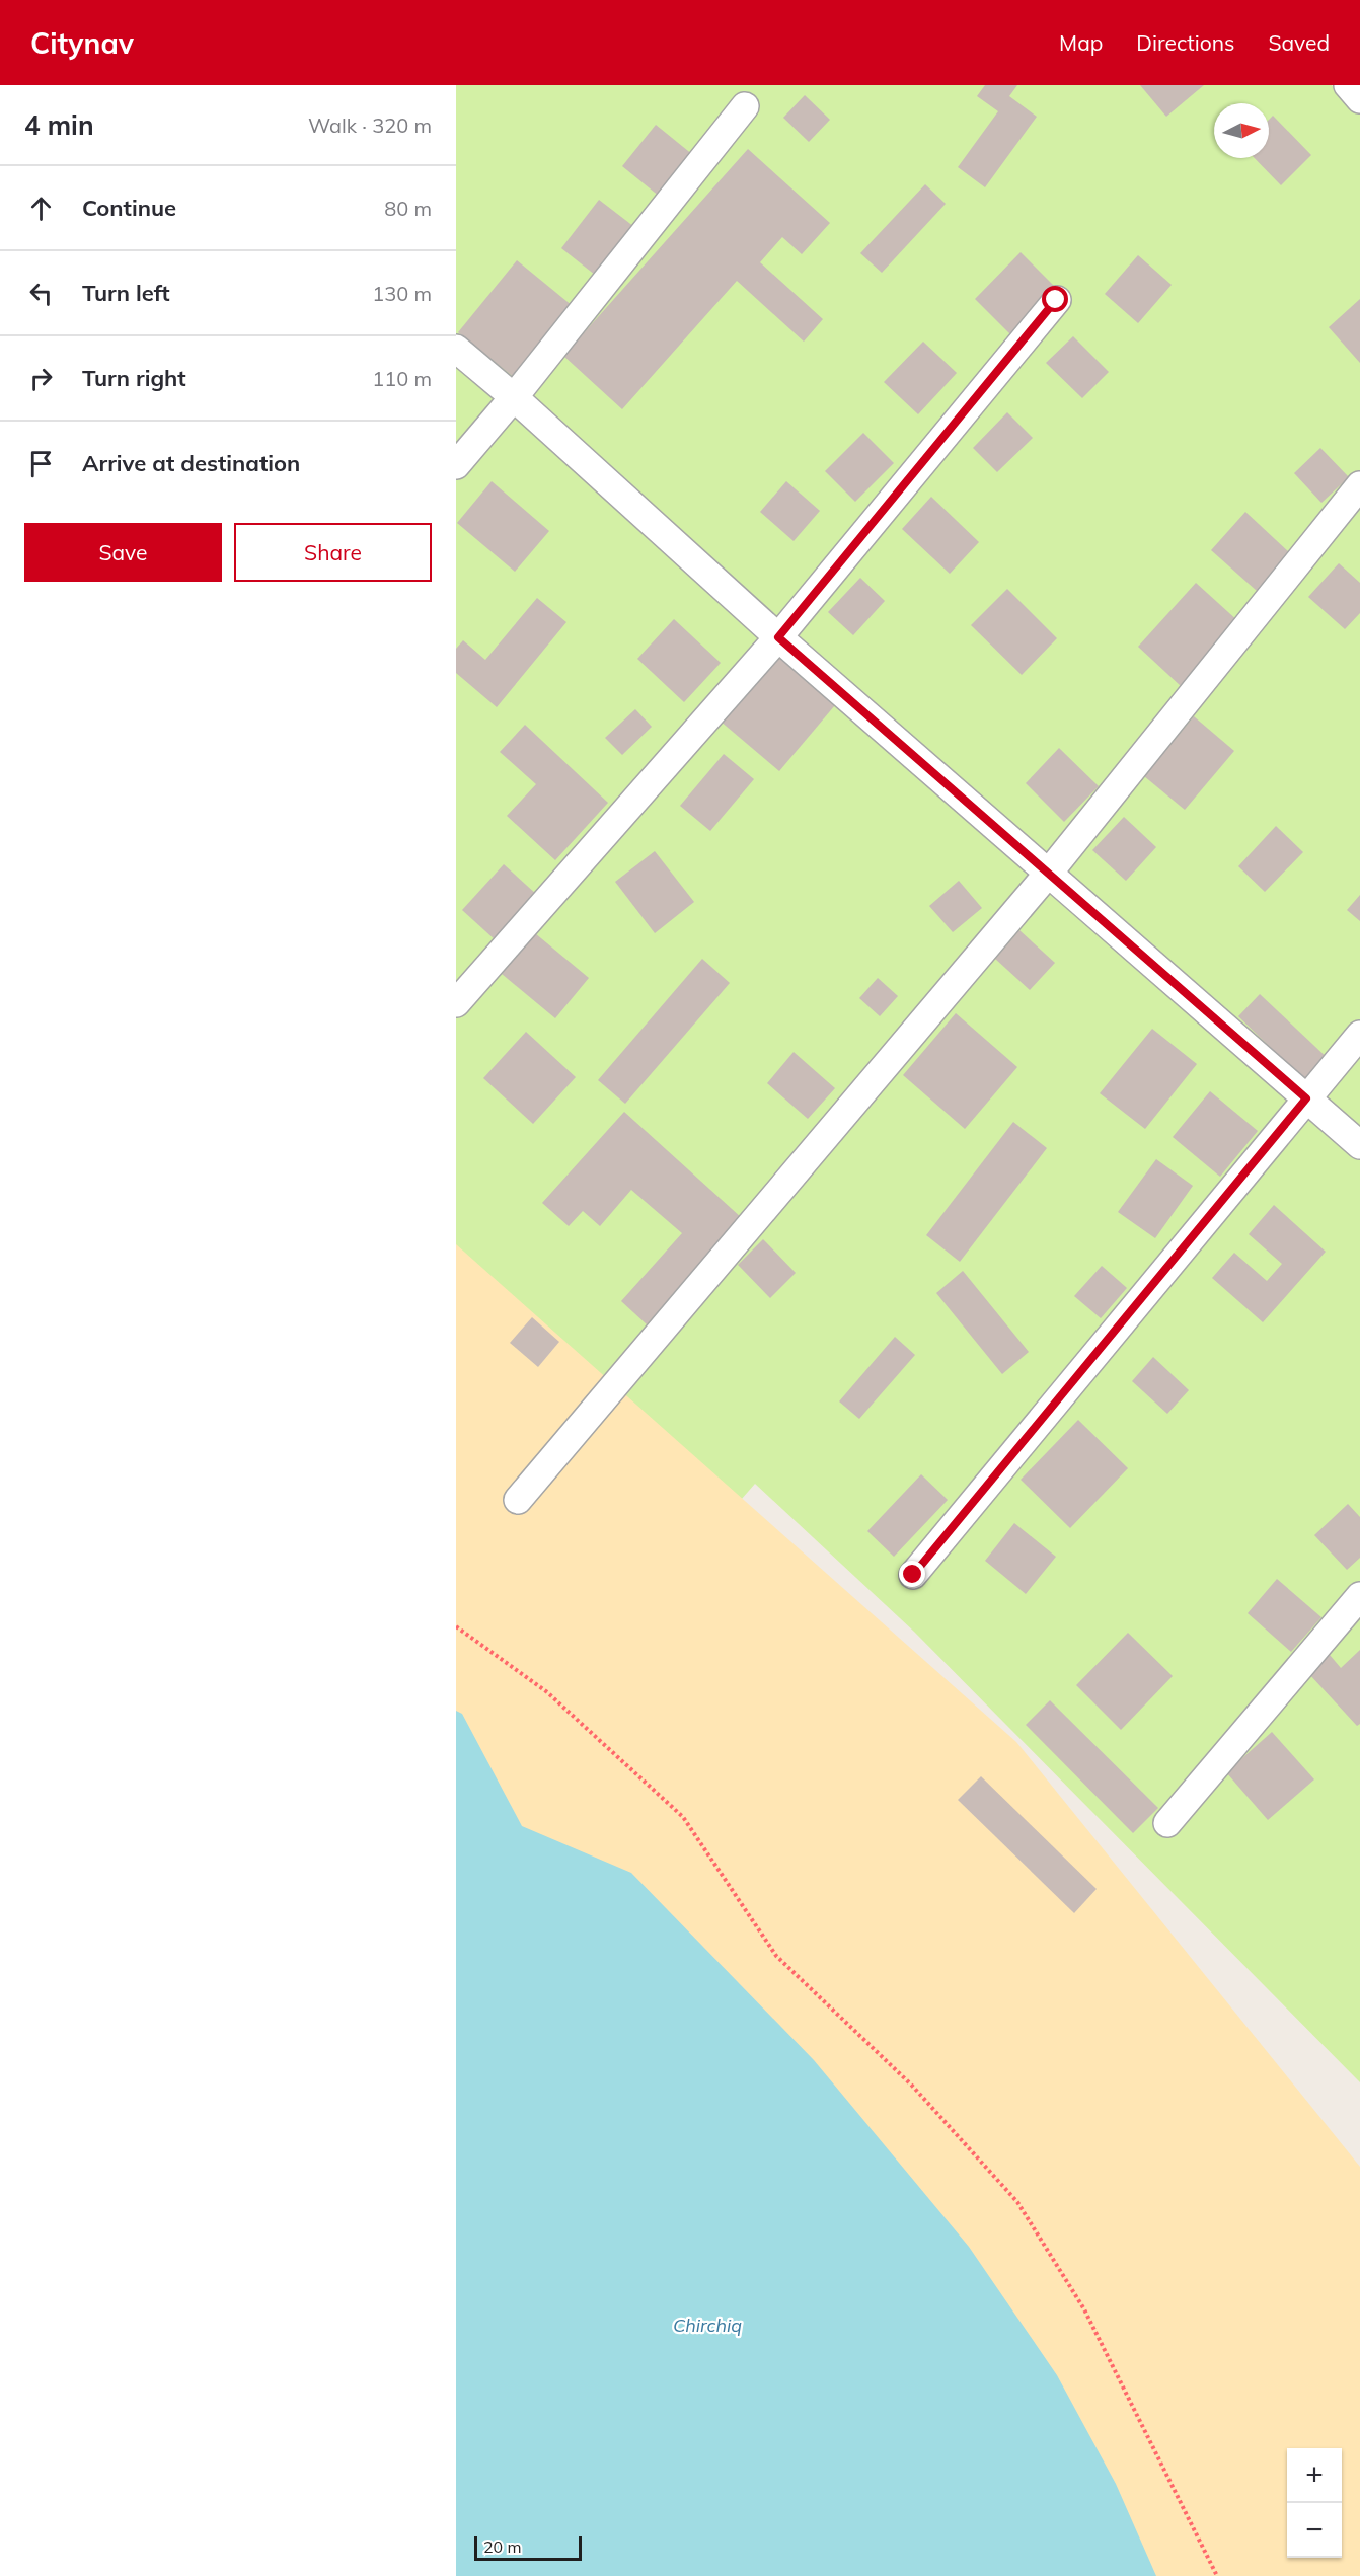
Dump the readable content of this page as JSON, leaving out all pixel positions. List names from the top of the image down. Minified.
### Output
{"water":["Chirchiq"],"scale_bar":"20 m","north":"right","page":{"header":"Citynav","nav":["Map","Directions","Saved"],"heading":["4 min","Walk · 320 m"],"list":[["Continue","80 m"],["Turn left","130 m"],["Turn right","110 m"],"Arrive at destination"],"buttons":["Save","Share"],"map_buttons":["+","−"],"scale":"20 m"}}
